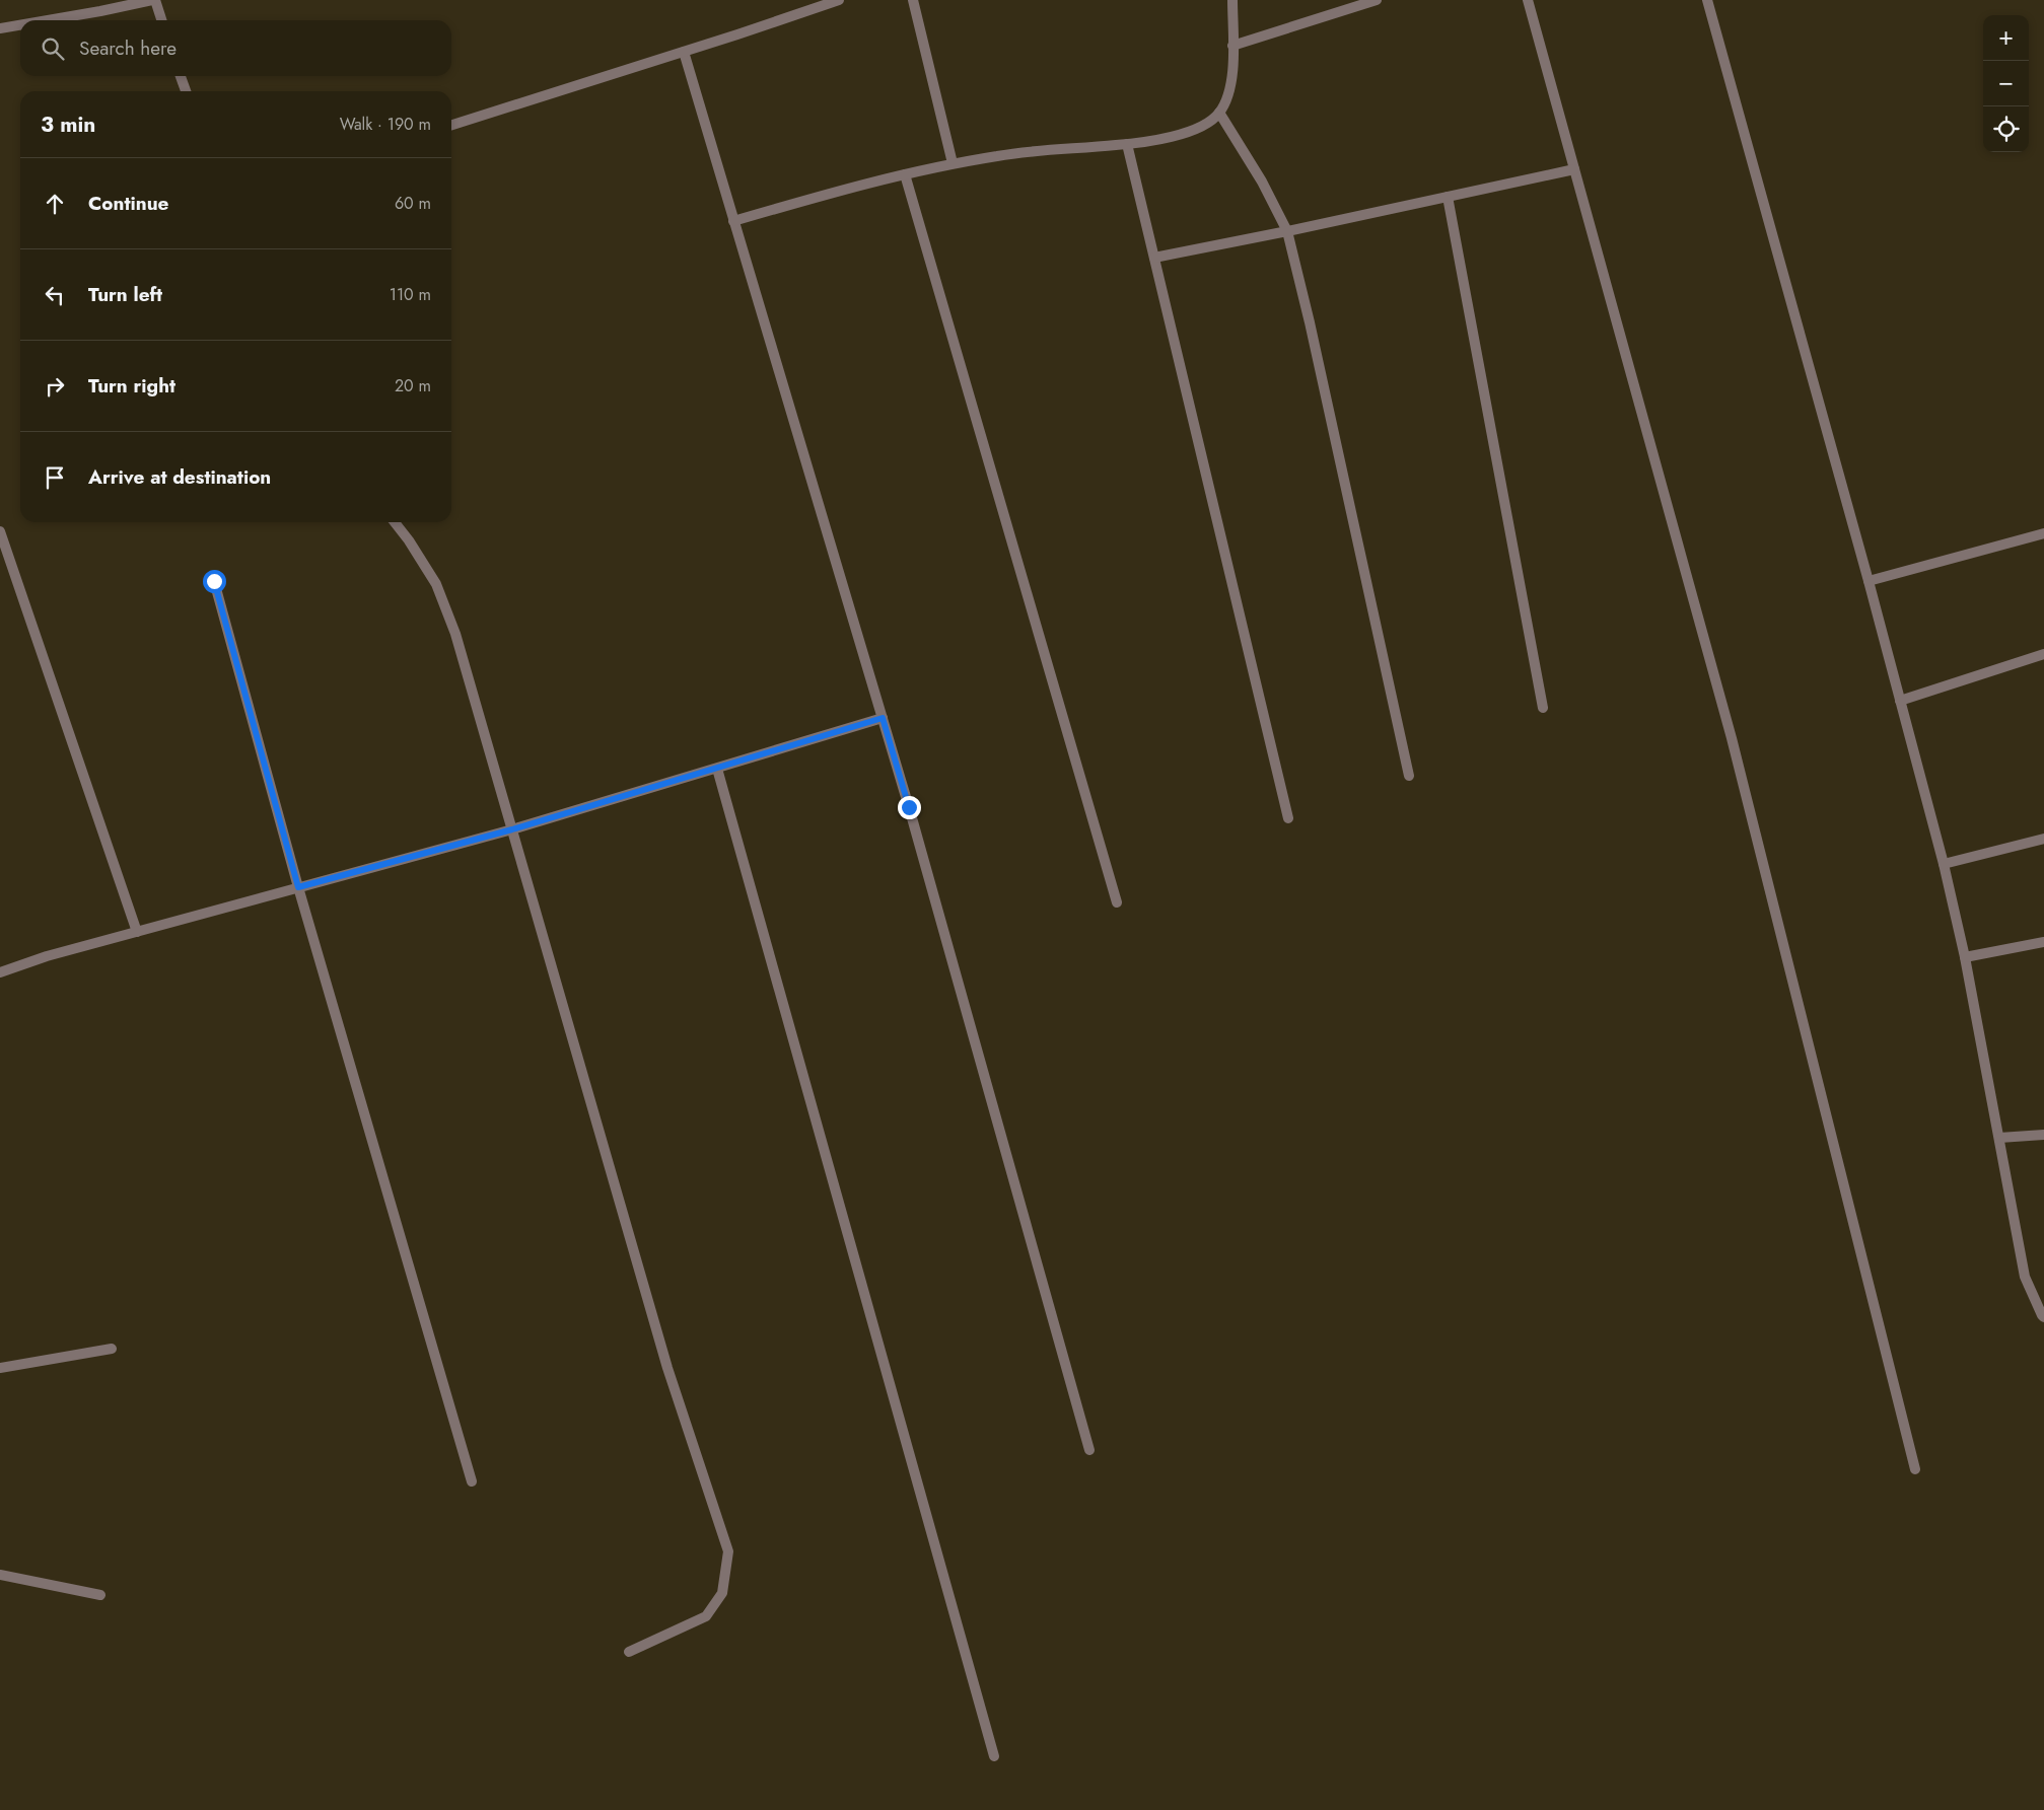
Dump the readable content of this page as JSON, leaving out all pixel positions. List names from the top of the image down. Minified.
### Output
{"page":{"map_buttons":["+","−"],"search":"Search here","heading":["3 min","Walk · 190 m"],"list":[["Continue","60 m"],["Turn left","110 m"],["Turn right","20 m"],"Arrive at destination"]}}
